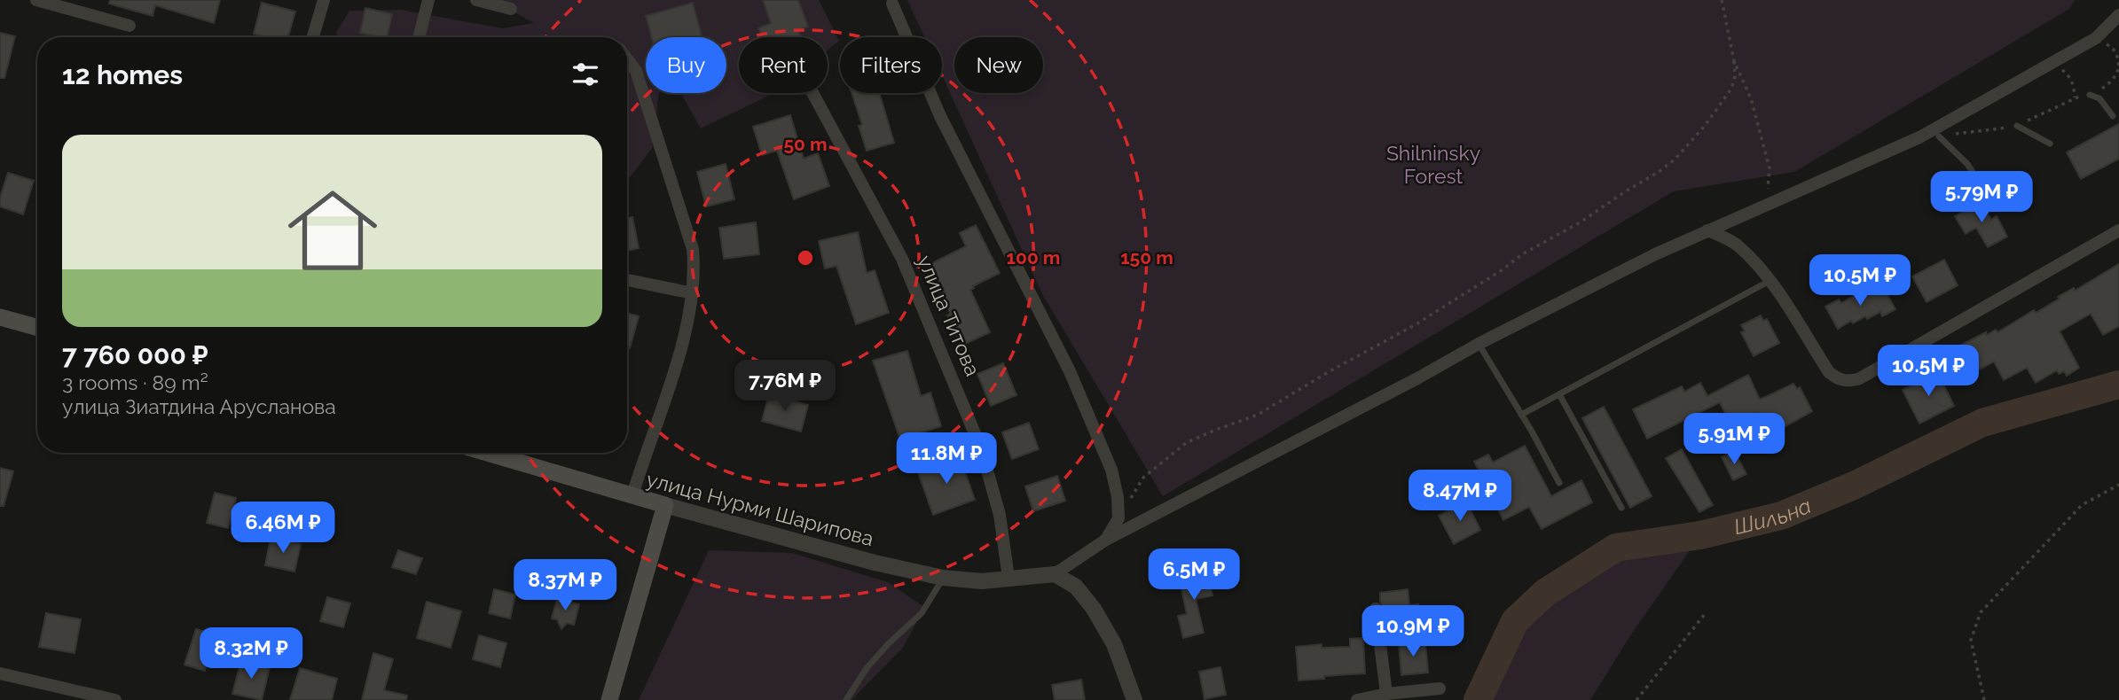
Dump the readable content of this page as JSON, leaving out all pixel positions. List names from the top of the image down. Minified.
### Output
{"streets":{"main road":["улица Нурми Шарипова"],"street":["улица Титова"]},"crossings":[["улица Титова","улица Нурми Шарипова"]],"water":["Шильна"],"parks":["Shilninsky Forest"],"page":{"chip":["Buy","Rent","Filters","New"],"heading":"12 homes","list":[{"name":"7 760 000 ₽","note":"3 rooms · 89 m² · улица Зиатдина Арусланова"}],"price":["5.79M ₽","10.5M ₽","10.5M ₽","7.76M ₽","5.91M ₽","11.8M ₽","8.47M ₽","6.46M ₽","6.5M ₽","8.37M ₽","10.9M ₽","8.32M ₽"]},"rings":["50 m","100 m","150 m"]}
